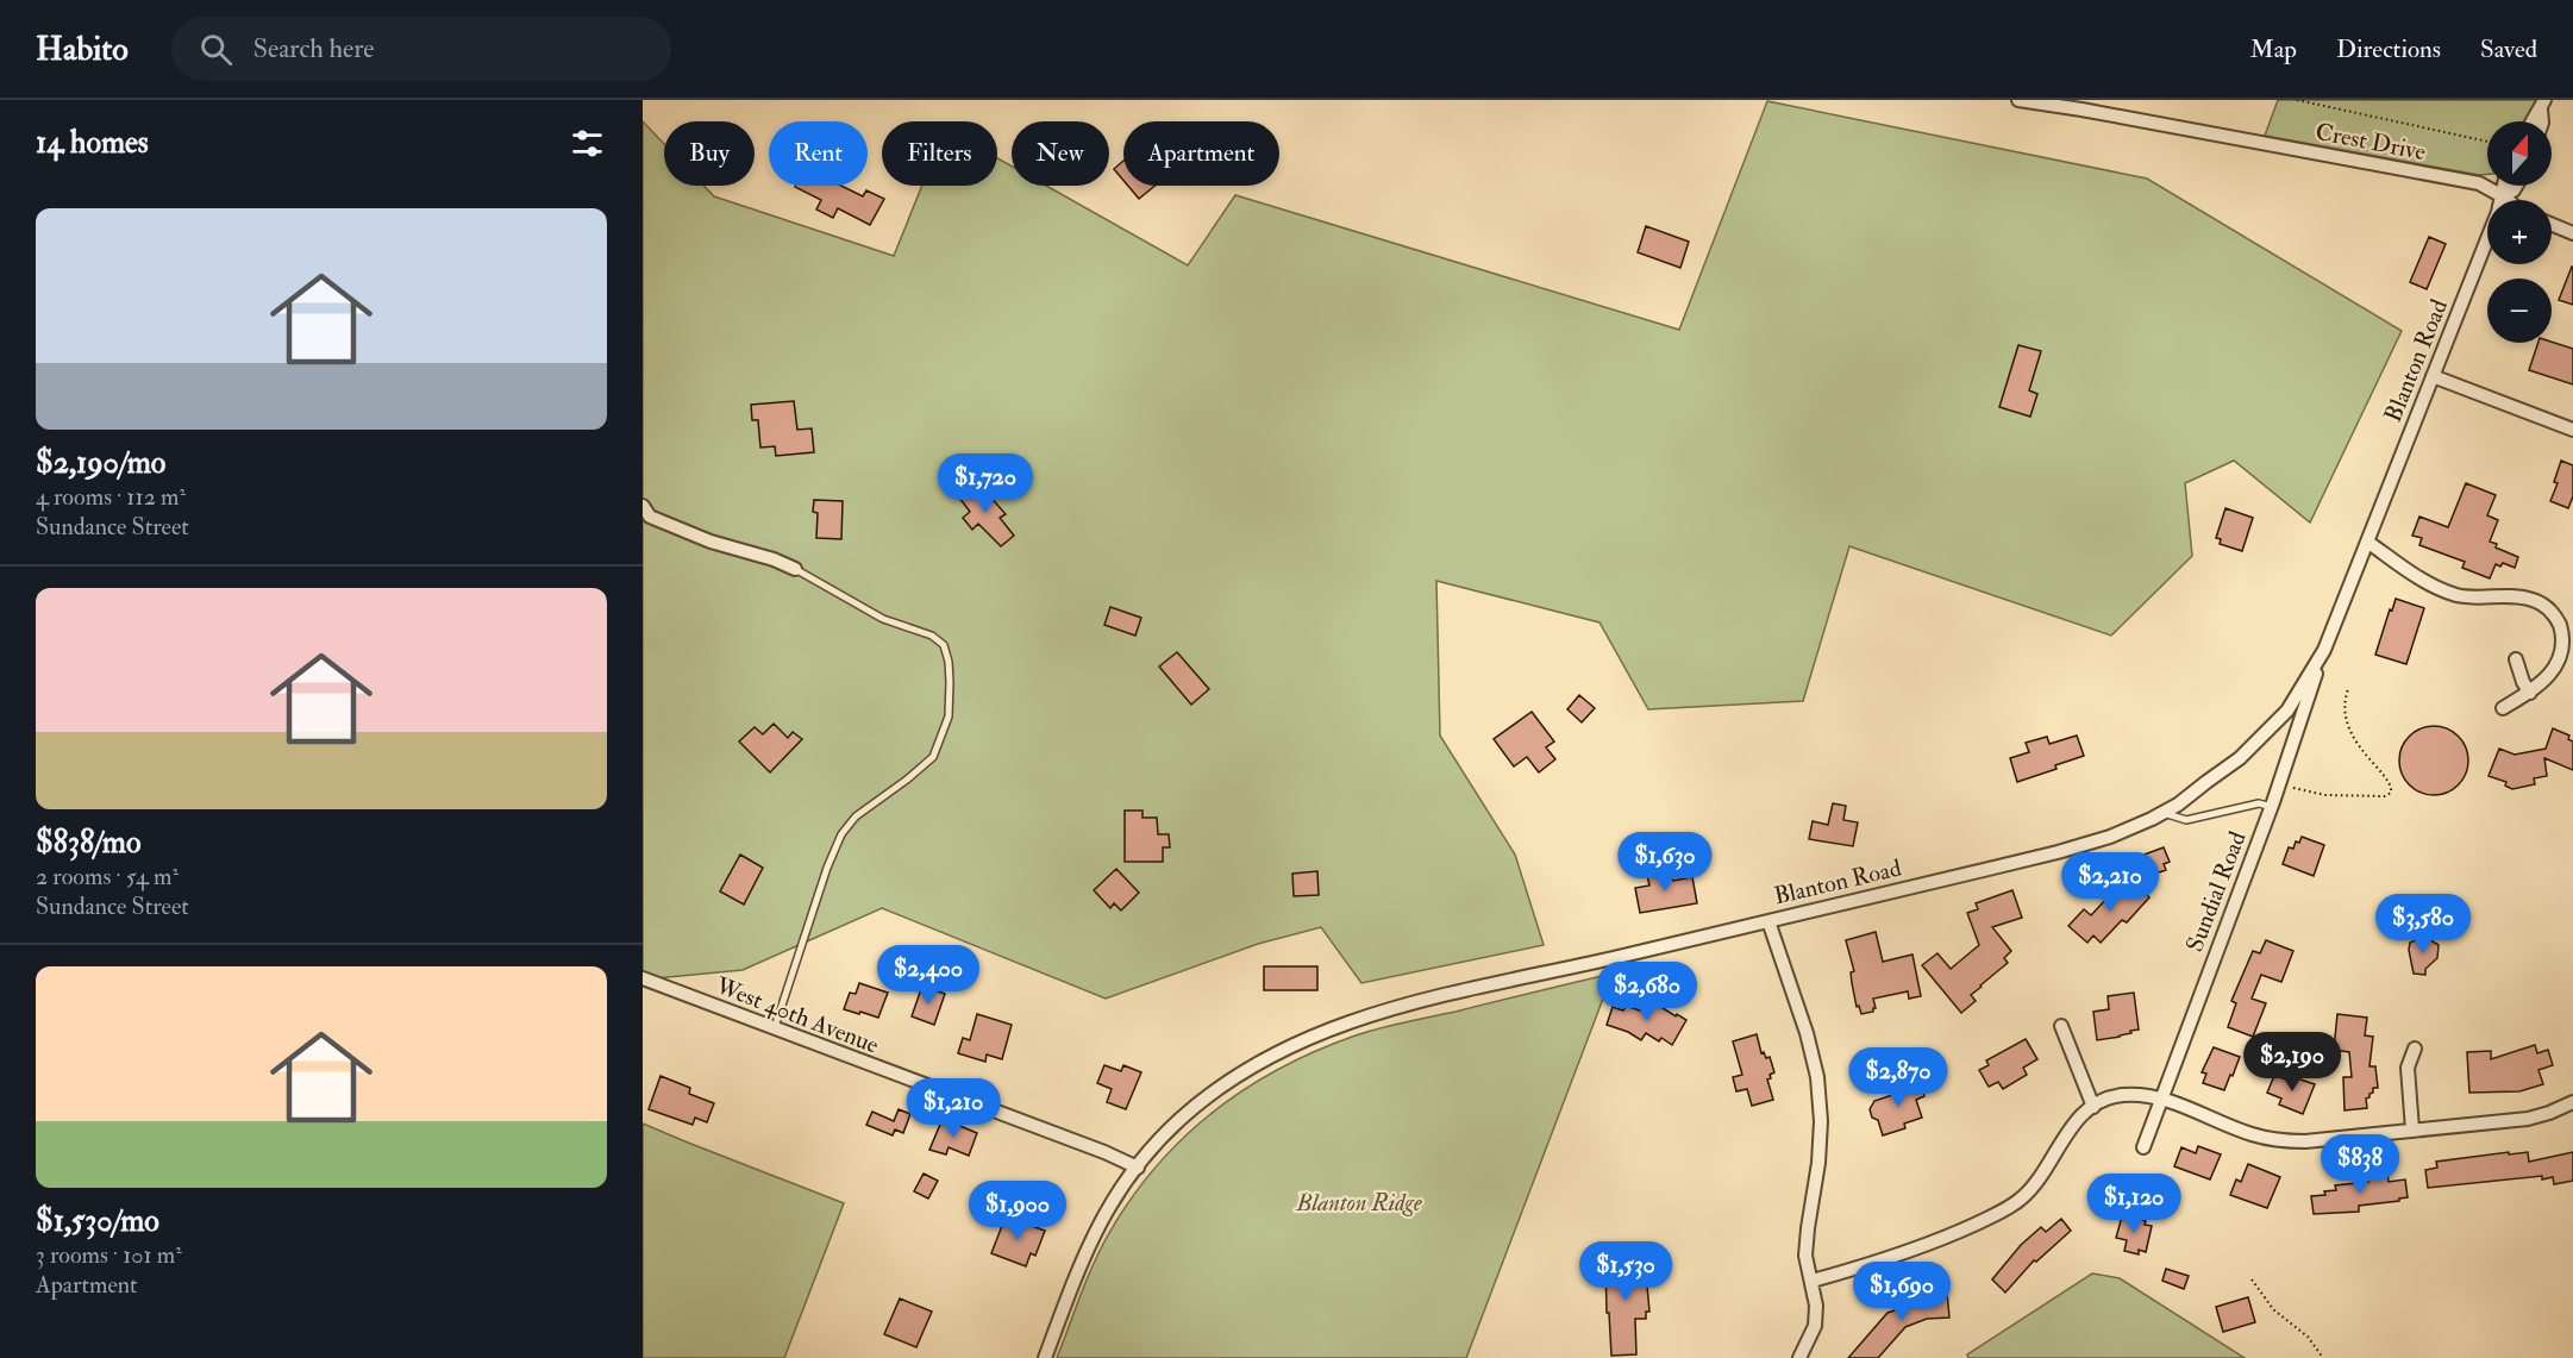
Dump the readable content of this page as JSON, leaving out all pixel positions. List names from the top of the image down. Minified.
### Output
{"streets":{"street":["Crest Drive","Blanton Road","Sundial Road","West 40th Avenue"]},"crossings":[["Crest Drive","Blanton Road"],["Blanton Road","Sundial Road"],["Blanton Road","West 40th Avenue"]],"parks":["Blanton Ridge"],"north":"top","page":{"header":"Habito","search":"Search here","nav":["Map","Directions","Saved"],"heading":"14 homes","map_buttons":["+","−"],"chip":["Buy","Rent","Filters","New","Apartment"],"list":[{"name":"$2,190/mo","note":"4 rooms · 112 m² · Sundance Street"},{"name":"$838/mo","note":"2 rooms · 54 m² · Sundance Street"},{"name":"$1,530/mo","note":"3 rooms · 101 m² · Apartment"}],"price":["$1,720","$1,630","$2,210","$3,580","$2,400","$2,680","$2,190","$2,870","$1,210","$838","$1,120","$1,900","$1,530","$1,690"]}}
